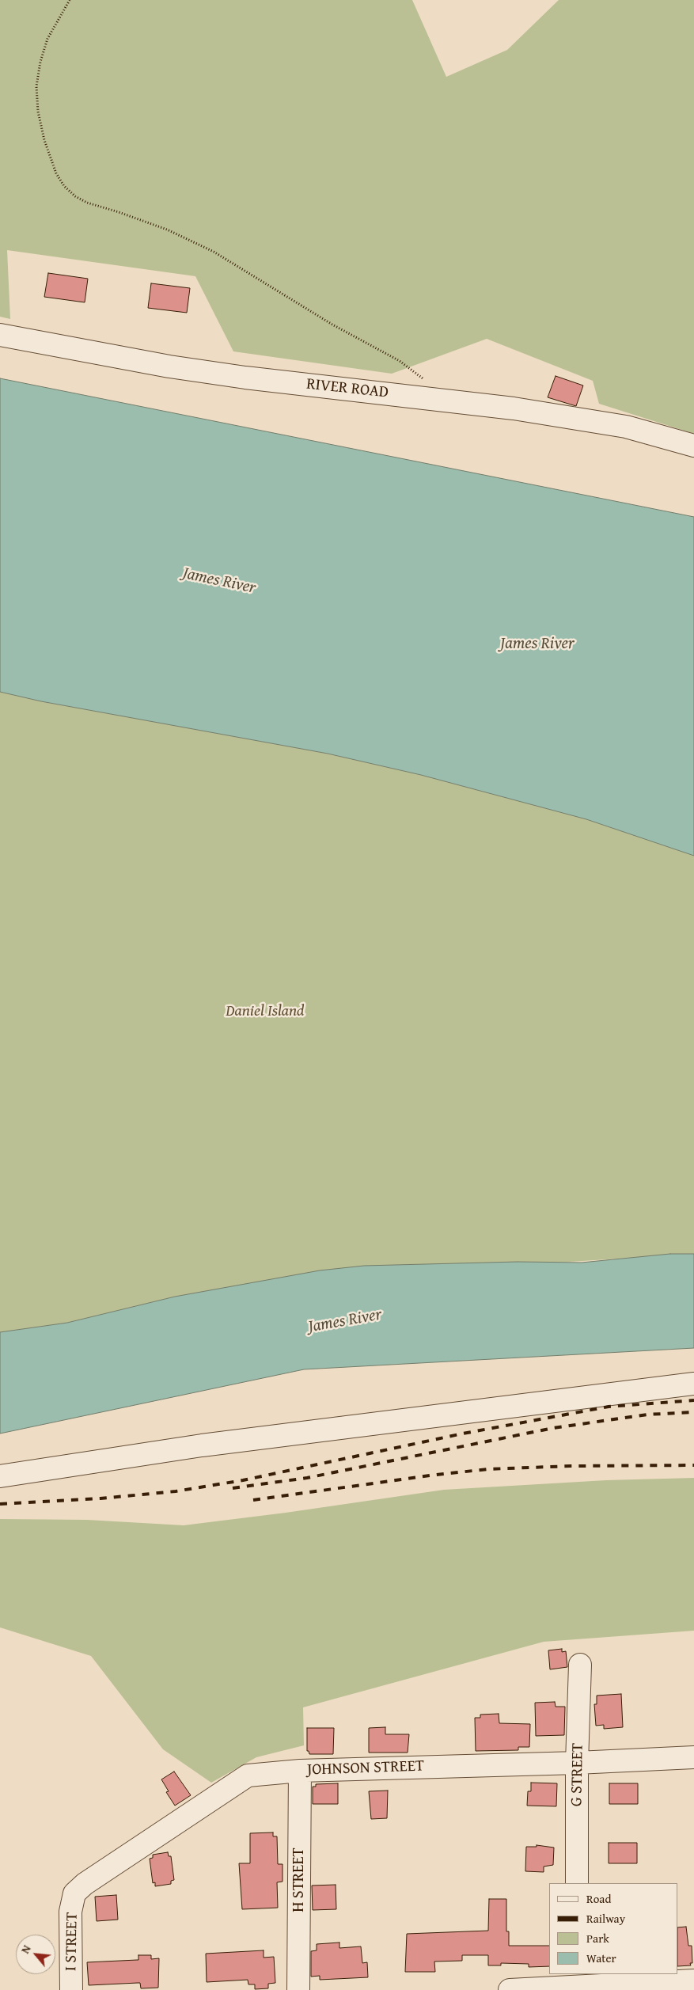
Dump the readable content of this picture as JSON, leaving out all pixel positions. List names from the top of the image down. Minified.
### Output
{"streets":{"street":["RIVER ROAD","JOHNSON STREET","G STREET","H STREET","I STREET"]},"crossings":[["JOHNSON STREET","G STREET"],["JOHNSON STREET","H STREET"],["JOHNSON STREET","I STREET"]],"water":["James River"],"parks":["Daniel Island"],"legend":["Road","Railway","Park","Water"],"north":"top left"}
